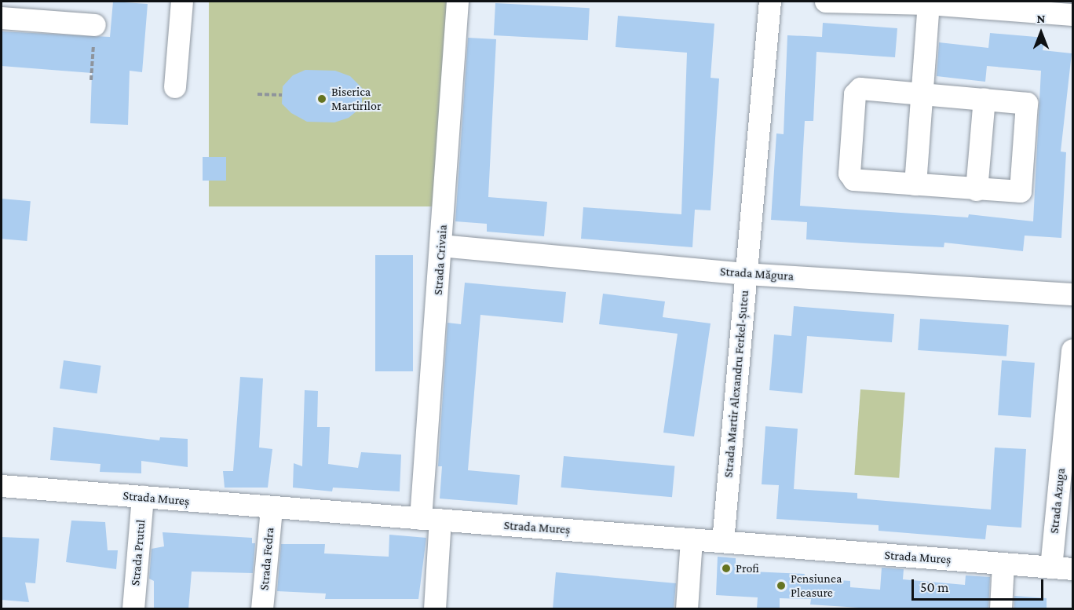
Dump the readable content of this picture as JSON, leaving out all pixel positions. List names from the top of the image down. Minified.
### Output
{"streets":{"street":["Strada Crivaia","Strada Măgura","Strada Martir Alexandru Ferkel-Șuteu","Strada Mureș","Strada Azuga","Strada Prutul","Strada Fedra"]},"crossings":[["Strada Crivaia","Strada Măgura"],["Strada Crivaia","Strada Mureș"],["Strada Măgura","Strada Martir Alexandru Ferkel-Șuteu"],["Strada Martir Alexandru Ferkel-Șuteu","Strada Mureș"],["Strada Mureș","Strada Azuga"],["Strada Mureș","Strada Prutul"],["Strada Mureș","Strada Fedra"]],"places":["Biserica Martirilor","Profi","Pensiunea Pleasure"],"scale_bar":"50 m","north":"top"}
